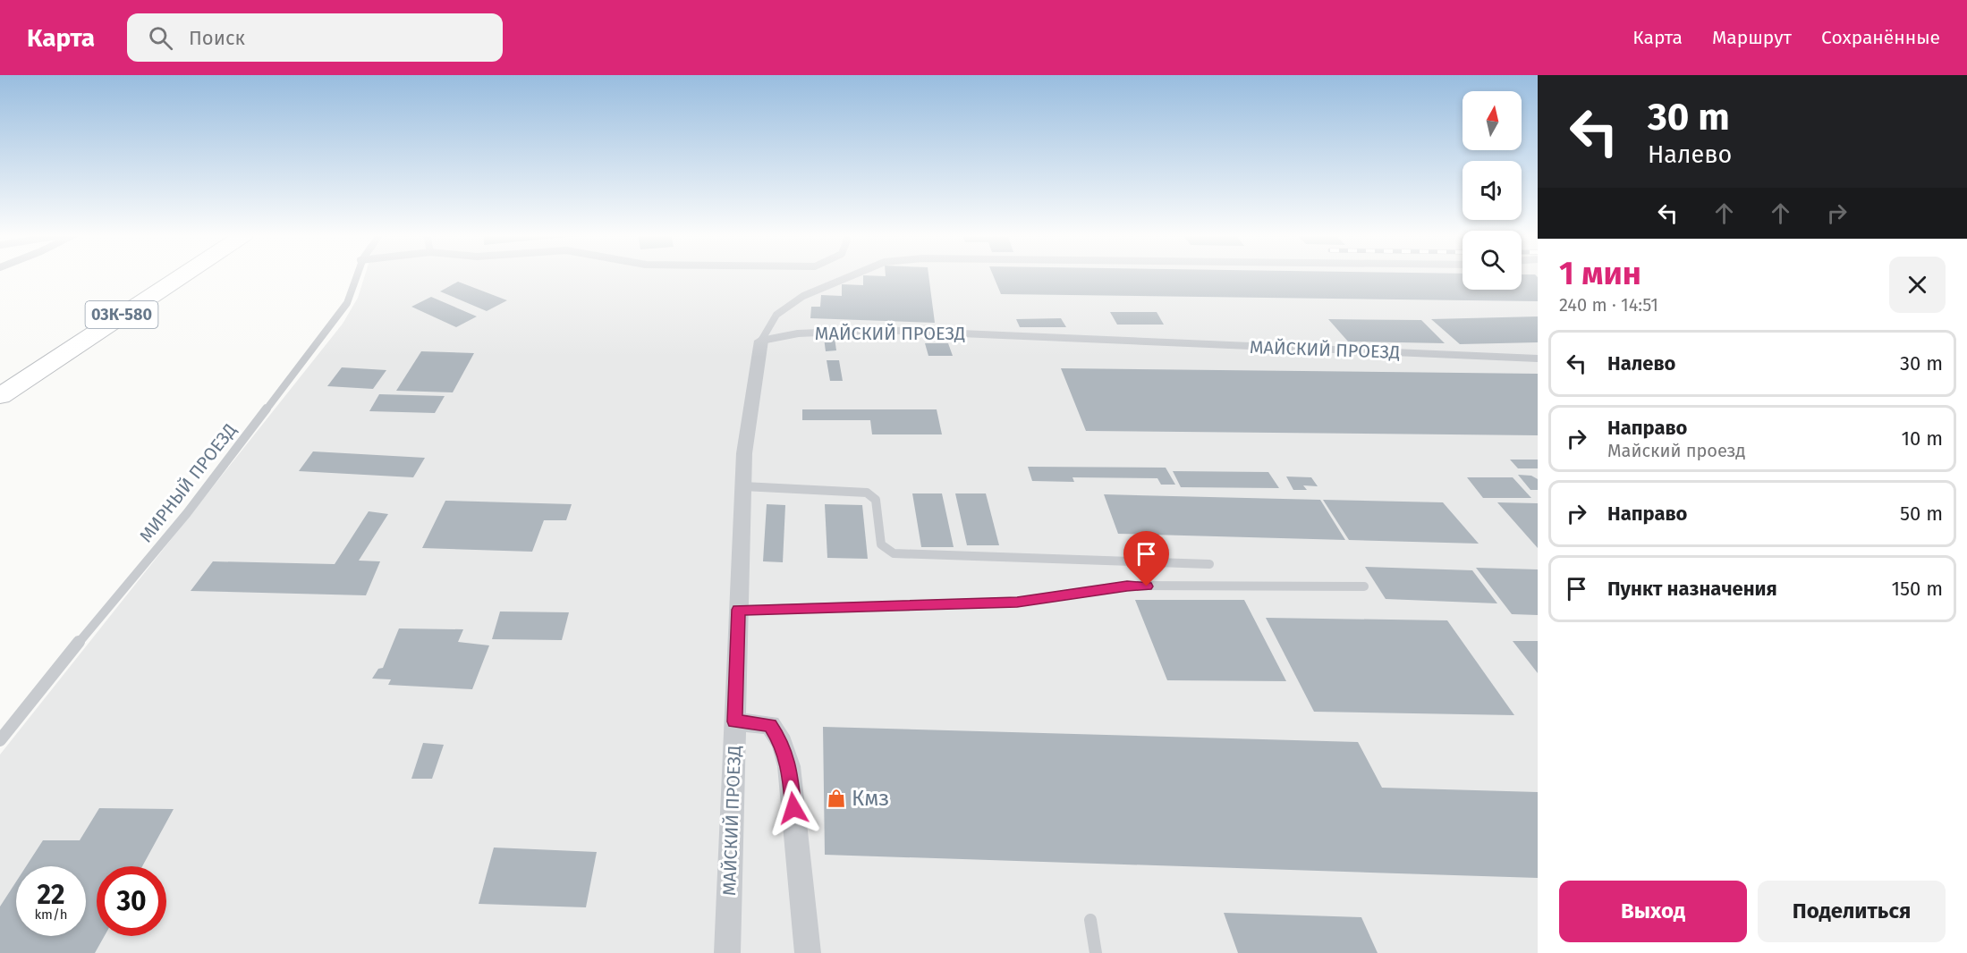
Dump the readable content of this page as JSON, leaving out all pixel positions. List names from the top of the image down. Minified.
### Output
{"streets":{"highway":["03К-580"],"street":["МАЙСКИЙ ПРОЕЗД"],"lane":["МИРНЫЙ ПРОЕЗД"]},"places":{"shop":["Кмз"]},"north":"top","page":{"header":"Карта","search":"Поиск","nav":["Карта","Маршрут","Сохранённые"],"turn":["30 m","Налево"],"heading":["1 мин","240 m · 14:51"],"list":[{"name":"Налево","value":"30 m"},{"name":"Направо","note":"Майский проезд","value":"10 m"},{"name":"Направо","value":"50 m"},{"name":"Пункт назначения","value":"150 m"}],"speed":"22 km/h","limit":"30","buttons":["Выход","Поделиться"]}}
